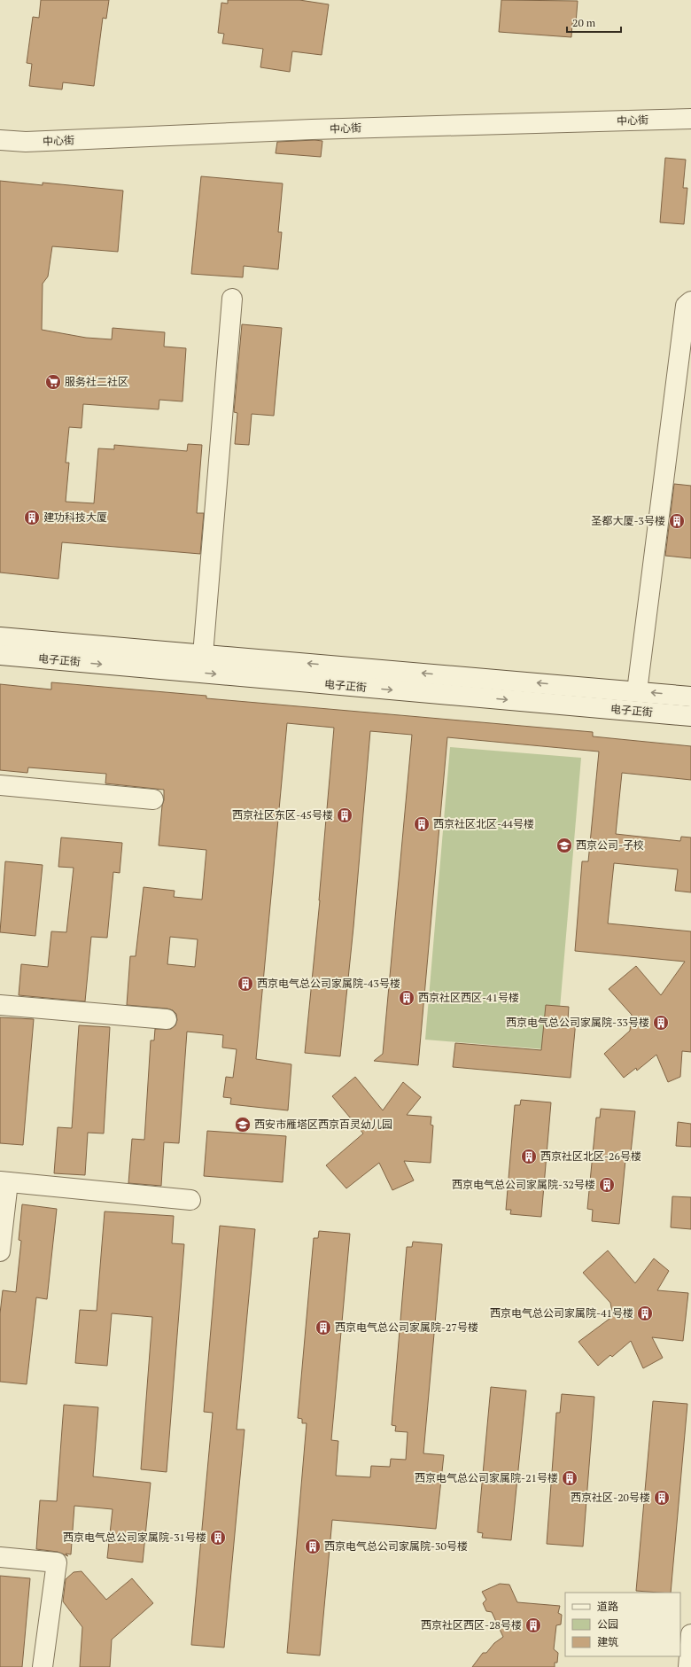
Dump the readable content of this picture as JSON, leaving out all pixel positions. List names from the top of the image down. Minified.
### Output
{"streets":{"street":["中心街","电子正街"]},"places":{"supermarket":["服务社二社区"],"building":["建功科技大厦","圣都大厦-3号楼","西京社区东区-45号楼","西京社区北区-44号楼","西京电气总公司家属院-43号楼","西京社区西区-41号楼","西京电气总公司家属院-33号楼","西京社区北区-26号楼","西京电气总公司家属院-32号楼","西京电气总公司家属院-41号楼","西京电气总公司家属院-27号楼","西京电气总公司家属院-21号楼","西京社区-20号楼","西京电气总公司家属院-31号楼","西京电气总公司家属院-30号楼","西京社区西区-28号楼"],"school or university":["西京公司-子校","西安市雁塔区西京百灵幼儿园"]},"legend":["道路","公园","建筑"],"scale_bar":"20 m"}
